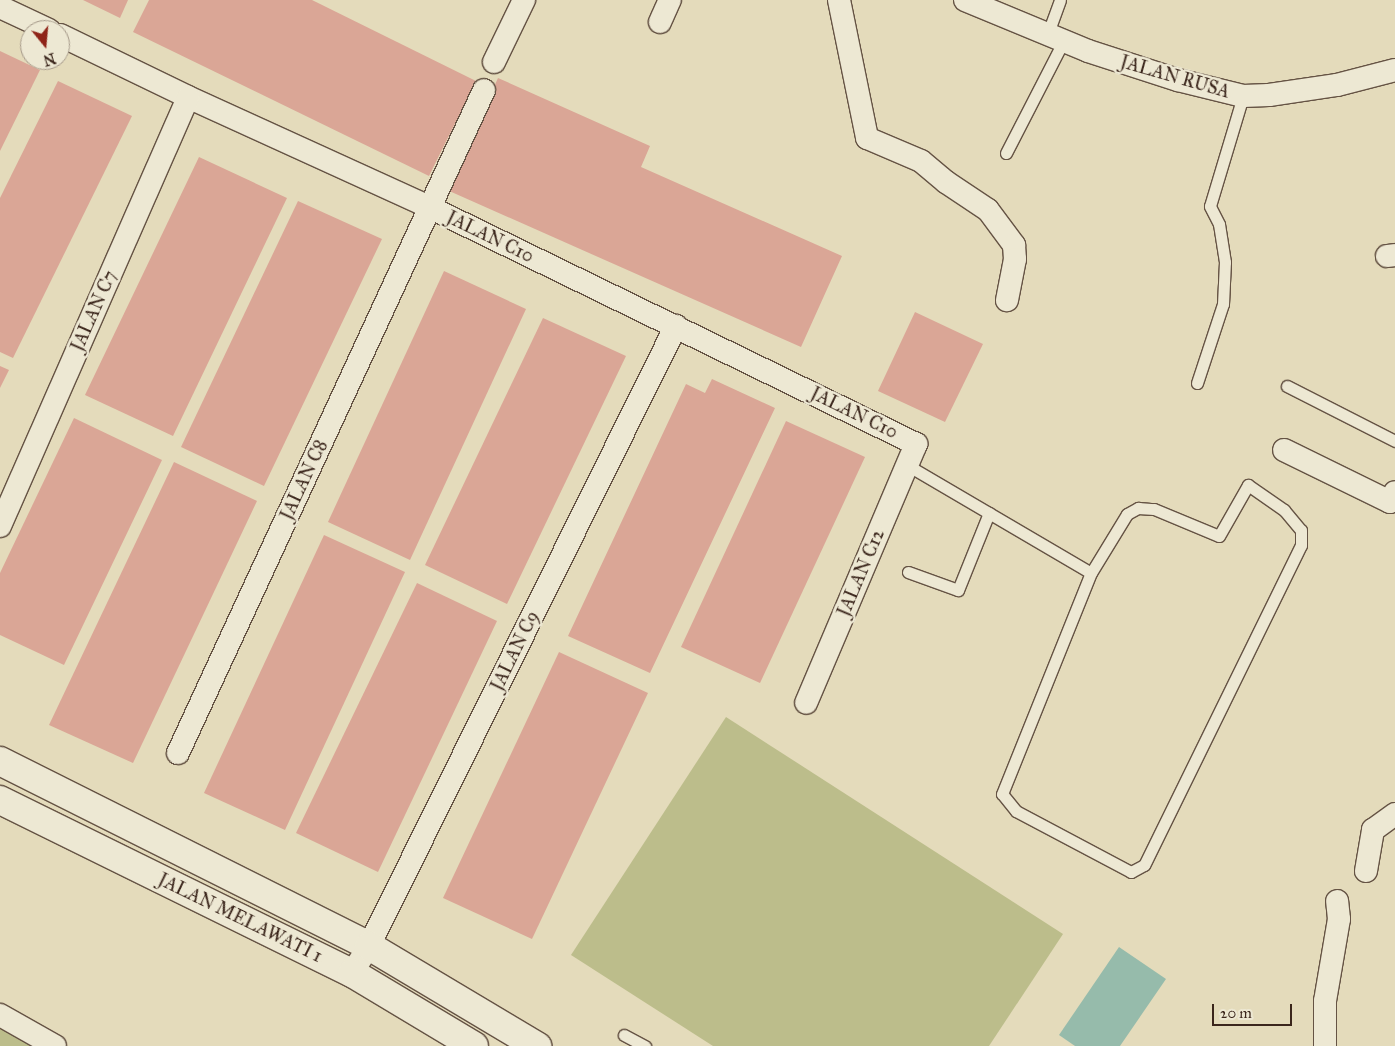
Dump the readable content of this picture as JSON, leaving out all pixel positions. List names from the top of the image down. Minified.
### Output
{"streets":{"street":["JALAN RUSA","JALAN C10","JALAN C7","JALAN C8","JALAN C12","JALAN C9","JALAN MELAWATI 1"]},"crossings":[["JALAN C10","JALAN C7"],["JALAN C10","JALAN C8"],["JALAN C10","JALAN C12"],["JALAN C10","JALAN C9"],["JALAN C9","JALAN MELAWATI 1"]],"scale_bar":"20 m","north":"bottom"}
